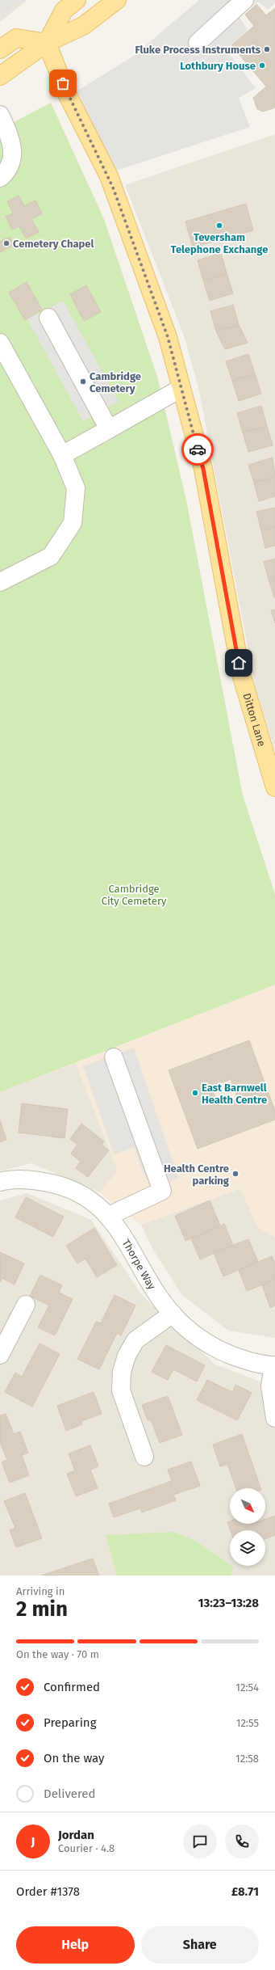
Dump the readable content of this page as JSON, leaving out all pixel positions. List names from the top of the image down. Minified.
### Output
{"streets":{"main road":["Ditton Lane"],"street":["Thorpe Way"]},"parks":["Cambridge City Cemetery"],"places":["Fluke Process Instruments","Lothbury House","Teversham Telephone Exchange","Cemetery Chapel","Cambridge Cemetery","East Barnwell Health Centre","Health Centre parking"],"north":"bottom right","page":{"heading":["2 min","Arriving in","13:23–13:28"],"panel":["Jordan","Courier · 4.8","Order #1378","£8.71"],"bar":"On the way · 70 m","list":[["Confirmed","12:54"],["Preparing","12:55"],["On the way","12:58"],"Delivered"],"round":"J","buttons":["Help","Share"]}}
